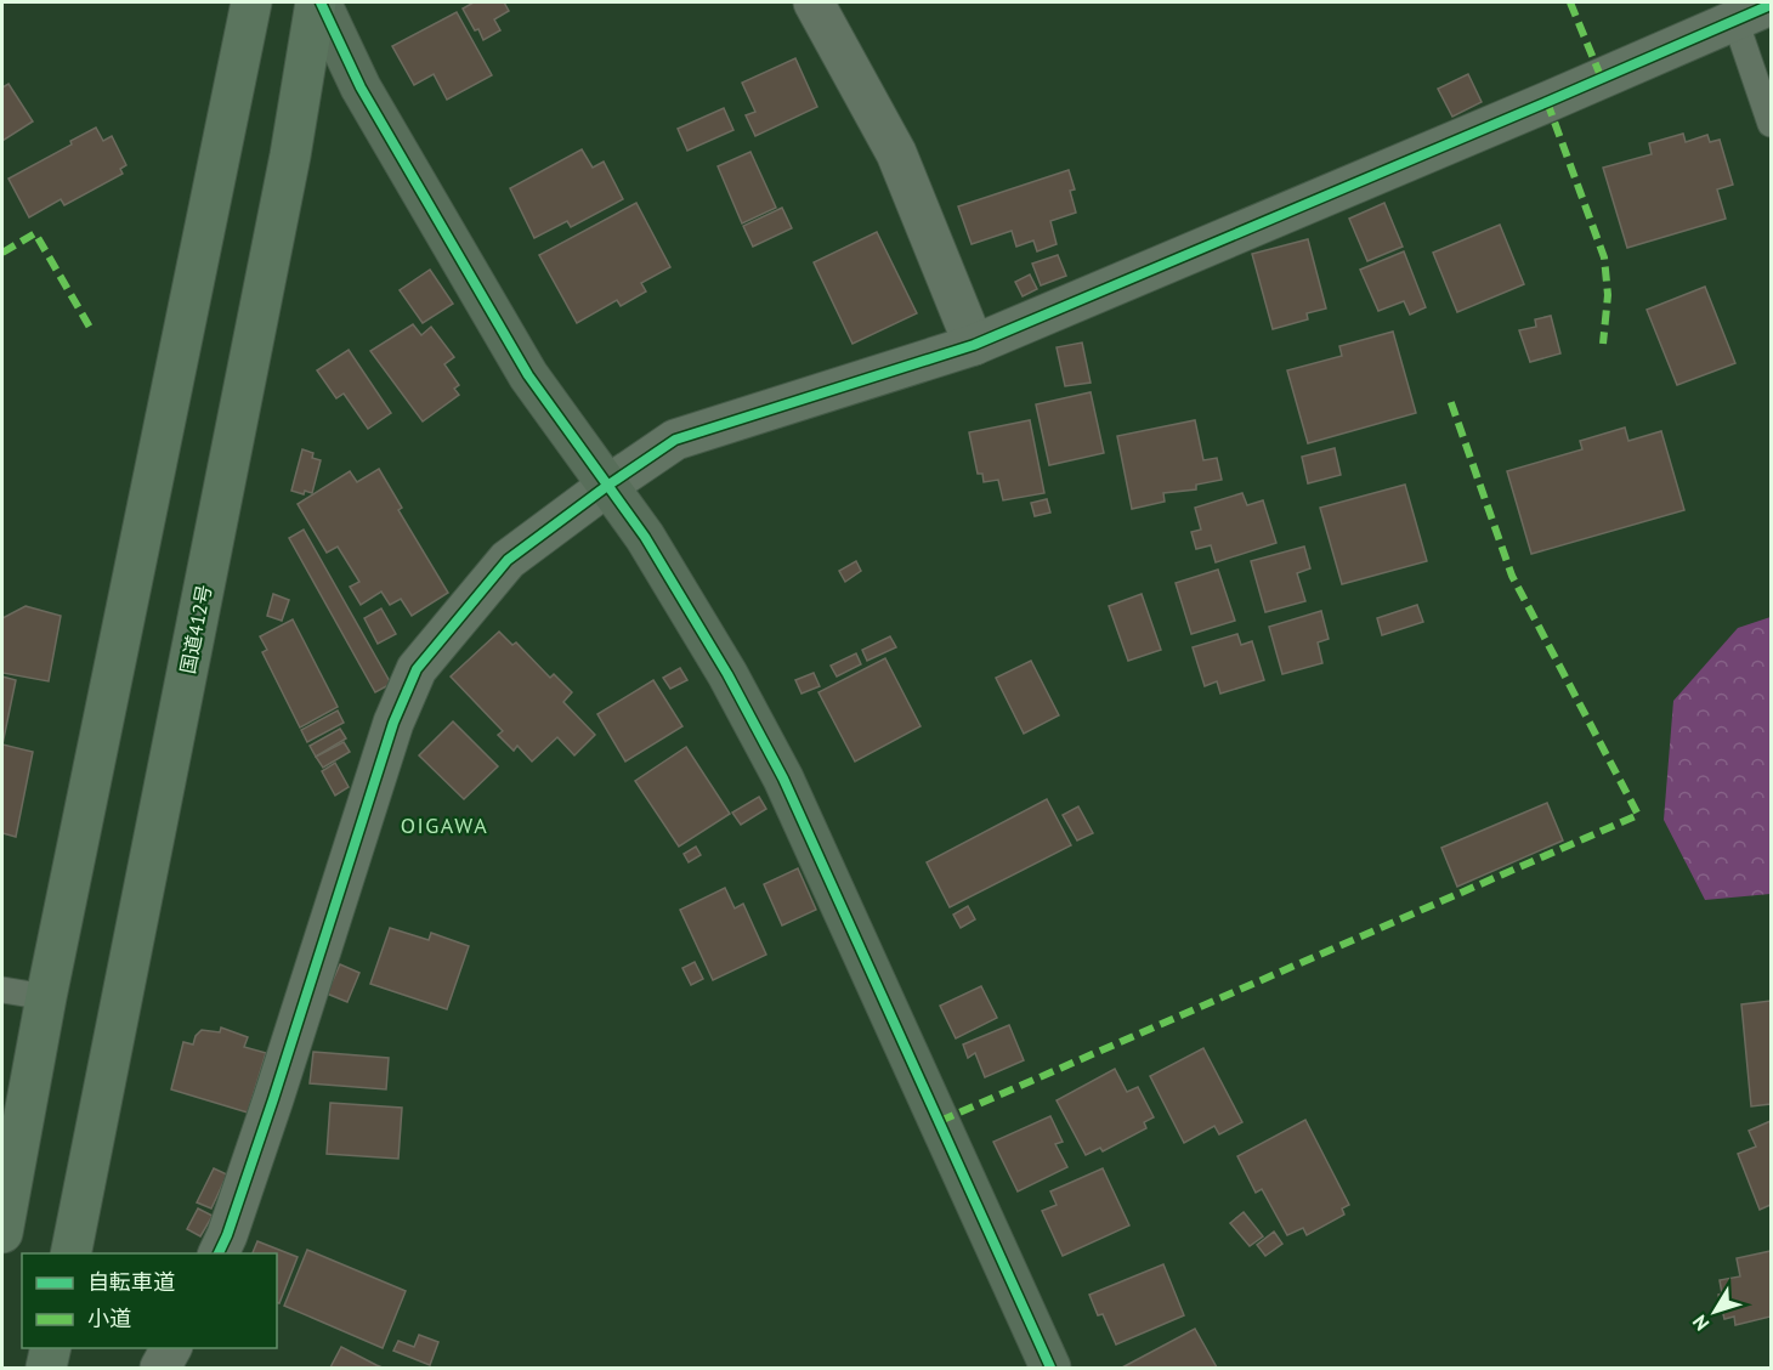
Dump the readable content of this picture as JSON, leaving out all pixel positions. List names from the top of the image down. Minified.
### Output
{"streets":{"highway":["国道412号"]},"districts":["OIGAWA"],"legend":["自転車道","小道"],"north":"bottom left"}
